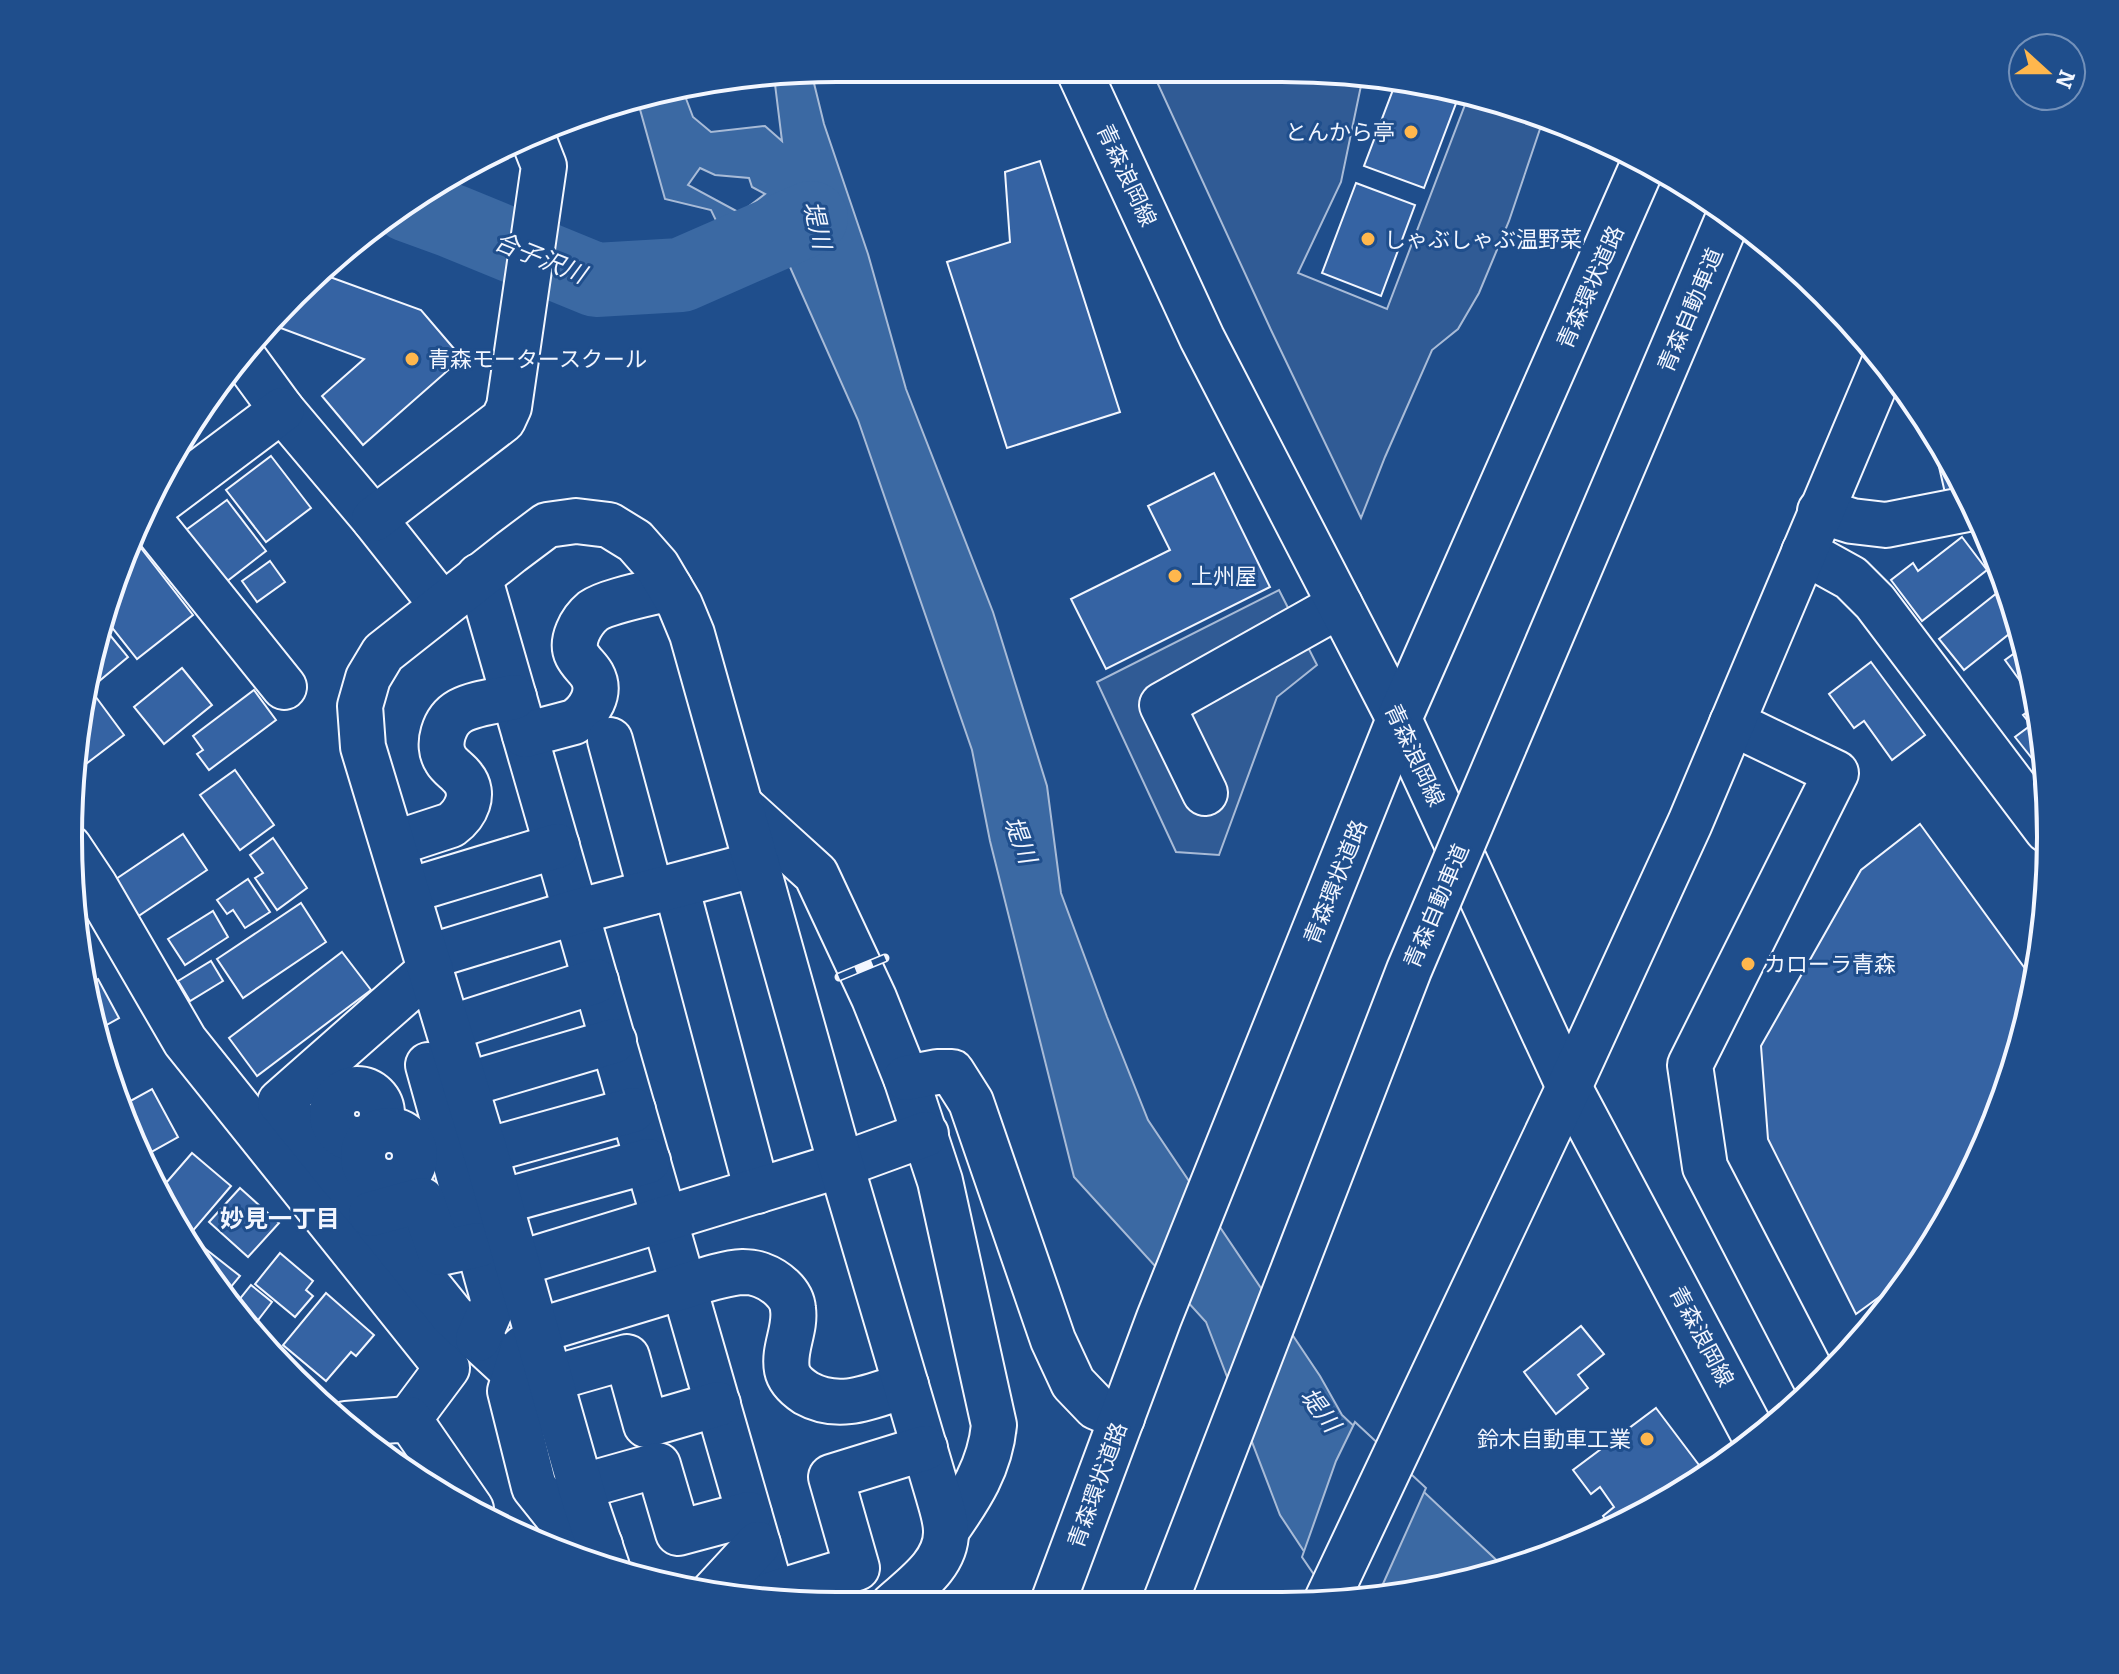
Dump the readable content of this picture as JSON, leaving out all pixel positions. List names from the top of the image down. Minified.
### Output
{"streets":{"main road":["青森浪岡線","青森環状道路","青森自動車道"]},"crossings":[["青森浪岡線","青森環状道路"]],"districts":["妙見一丁目"],"water":["堤川","合子沢川"],"places":["とんから亭","しゃぶしゃぶ温野菜","青森モータースクール","上州屋","カローラ青森","鈴木自動車工業"],"north":"right"}
